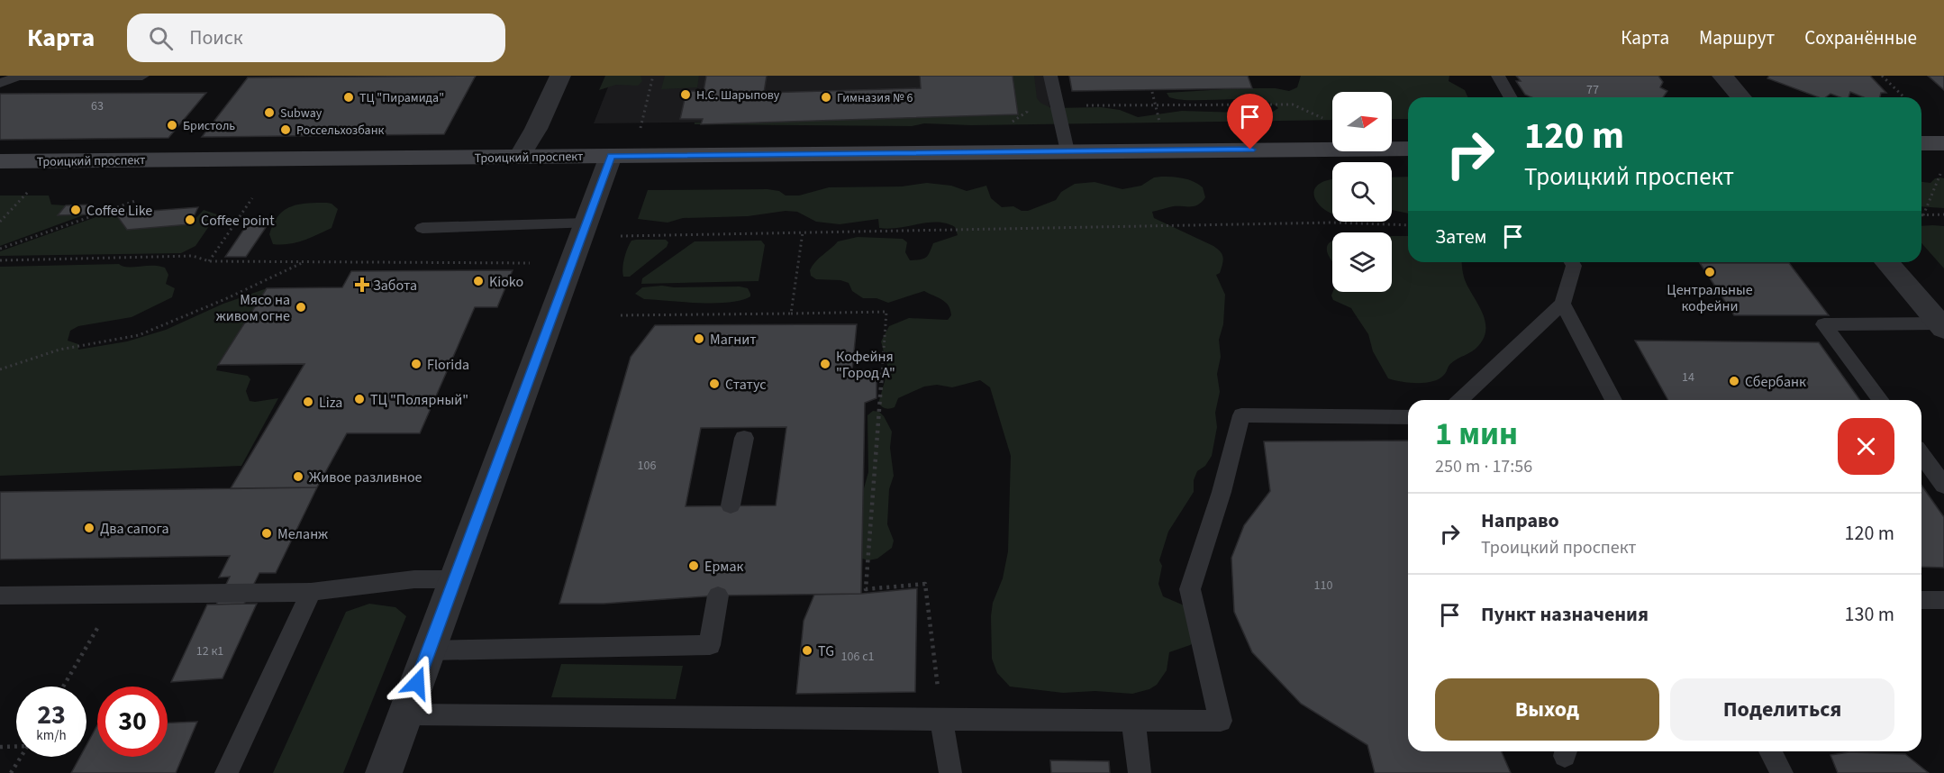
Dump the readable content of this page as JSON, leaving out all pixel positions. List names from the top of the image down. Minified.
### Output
{"streets":{"main road":["Троицкий проспект"]},"places":{"other":["Н.С. Шарыпову","ТЦ \"Пирамида\"","Гимназия № 6","Subway","Бристоль","Россельхозбанк","Coffee Like","Coffee point","Центральные кофейни","Kioko","Мясо на живом огне","Магнит","Florida","Кофейня \"Город А\"","Сбербанк","Статус","ТЦ \"Полярный\"","Liza","Живое разливное","Два сапога","Меланж","Ермак","TG"],"health":["Забота"]},"house_numbers":["77","63","14","106","110","12 к1","106 с1"],"north":"right","page":{"header":"Карта","search":"Поиск","nav":["Карта","Маршрут","Сохранённые"],"turn":["120 m","Троицкий проспект"],"then":"Затем","heading":["1 мин","250 m · 17:56"],"list":[{"name":"Направо","note":"Троицкий проспект","value":"120 m"},{"name":"Пункт назначения","value":"130 m"}],"buttons":["Выход","Поделиться"],"speed":"23 km/h","limit":"30"}}
